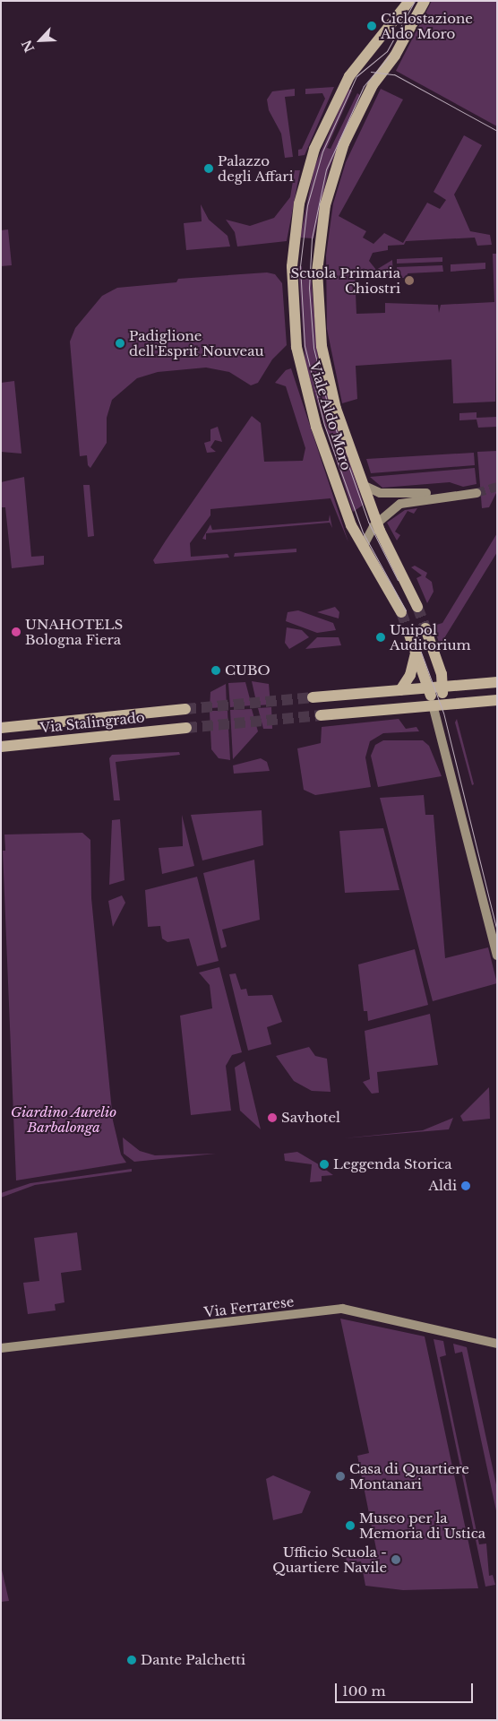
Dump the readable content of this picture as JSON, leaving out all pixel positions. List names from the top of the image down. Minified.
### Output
{"streets":{"main road":["Viale Aldo Moro","Via Stalingrado","Via Ferrarese"]},"parks":["Giardino Aurelio Barbalonga"],"places":["Ciclostazione Aldo Moro","Palazzo degli Affari","Scuola Primaria Chiostri","Padiglione dell'Esprit Nouveau","UNAHOTELS Bologna Fiera","Unipol Auditorium","CUBO","Savhotel","Leggenda Storica","Aldi","Casa di Quartiere Montanari","Museo per la Memoria di Ustica","Ufficio Scuola - Quartiere Navile","Dante Palchetti"],"scale_bar":"100 m","north":"bottom left"}
